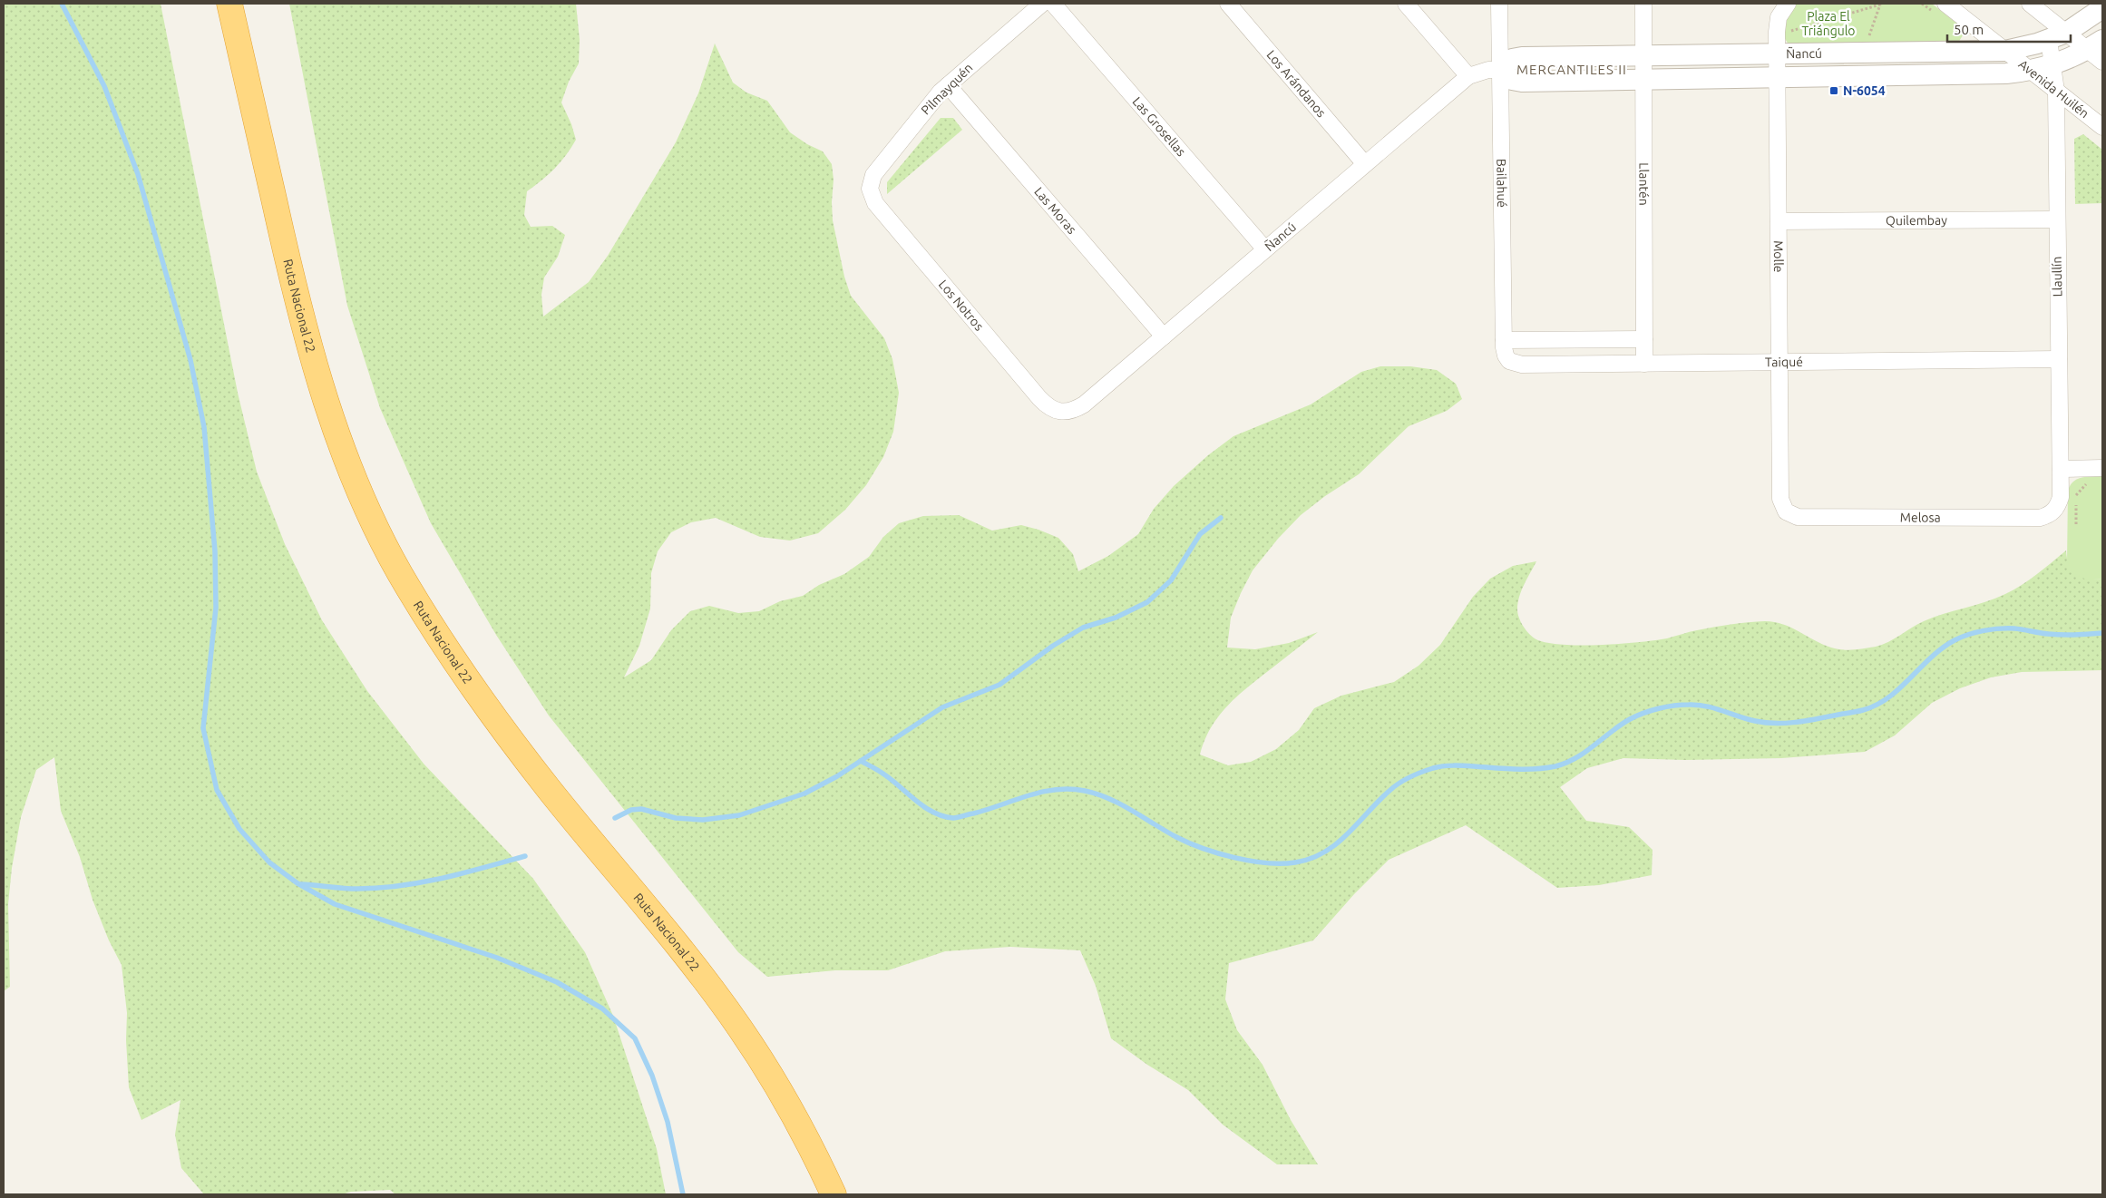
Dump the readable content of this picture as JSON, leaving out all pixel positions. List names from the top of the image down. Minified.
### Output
{"streets":{"highway":["Ruta Nacional 22"],"street":["Ñancú","Los Arándanos","Pilmayquén","Avenida Huilén","Las Grosellas","Bailahué","Llantén","Las Moras","Quilembay","Molle","Llaullín","Los Notros","Taiqué","Melosa"]},"crossings":[["Ñancú","Los Arándanos"],["Ñancú","Avenida Huilén"],["Ñancú","Las Grosellas"],["Ñancú","Bailahué"],["Ñancú","Llantén"],["Ñancú","Las Moras"],["Ñancú","Molle"],["Ñancú","Llaullín"],["Ñancú","Los Notros"],["Pilmayquén","Las Moras"],["Pilmayquén","Los Notros"],["Avenida Huilén","Llaullín"],["Bailahué","Taiqué"],["Llantén","Taiqué"],["Quilembay","Molle"],["Quilembay","Llaullín"],["Molle","Taiqué"],["Molle","Melosa"],["Llaullín","Taiqué"],["Llaullín","Melosa"]],"districts":["MERCANTILES II"],"parks":["Plaza El Triángulo"],"places":{"transit":["N-6054"]},"scale_bar":"50 m"}
